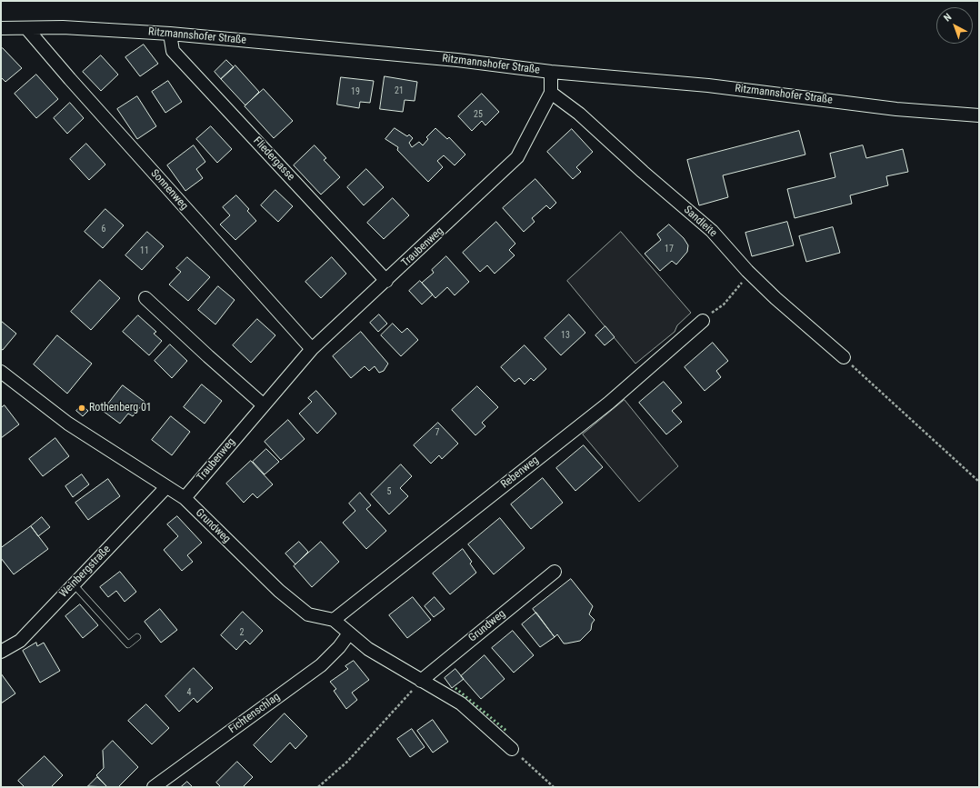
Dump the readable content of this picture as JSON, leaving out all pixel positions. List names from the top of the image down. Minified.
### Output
{"streets":{"street":["Ritzmannshofer Straße","Fliedergasse","Sonnenweg","Sandleite","Traubenweg","Rebenweg","Grundweg","Weinbergstraße","Fichtenschlag"]},"crossings":[["Ritzmannshofer Straße","Fliedergasse"],["Ritzmannshofer Straße","Sonnenweg"],["Ritzmannshofer Straße","Traubenweg"],["Fliedergasse","Traubenweg"],["Sonnenweg","Traubenweg"],["Sandleite","Traubenweg"],["Traubenweg","Grundweg"],["Rebenweg","Grundweg"],["Grundweg","Weinbergstraße"],["Grundweg","Fichtenschlag"]],"places":["Rothenberg 01"],"house_numbers":["21","19","25","6","17","11","13","7","5","2","4"],"north":"top left"}
